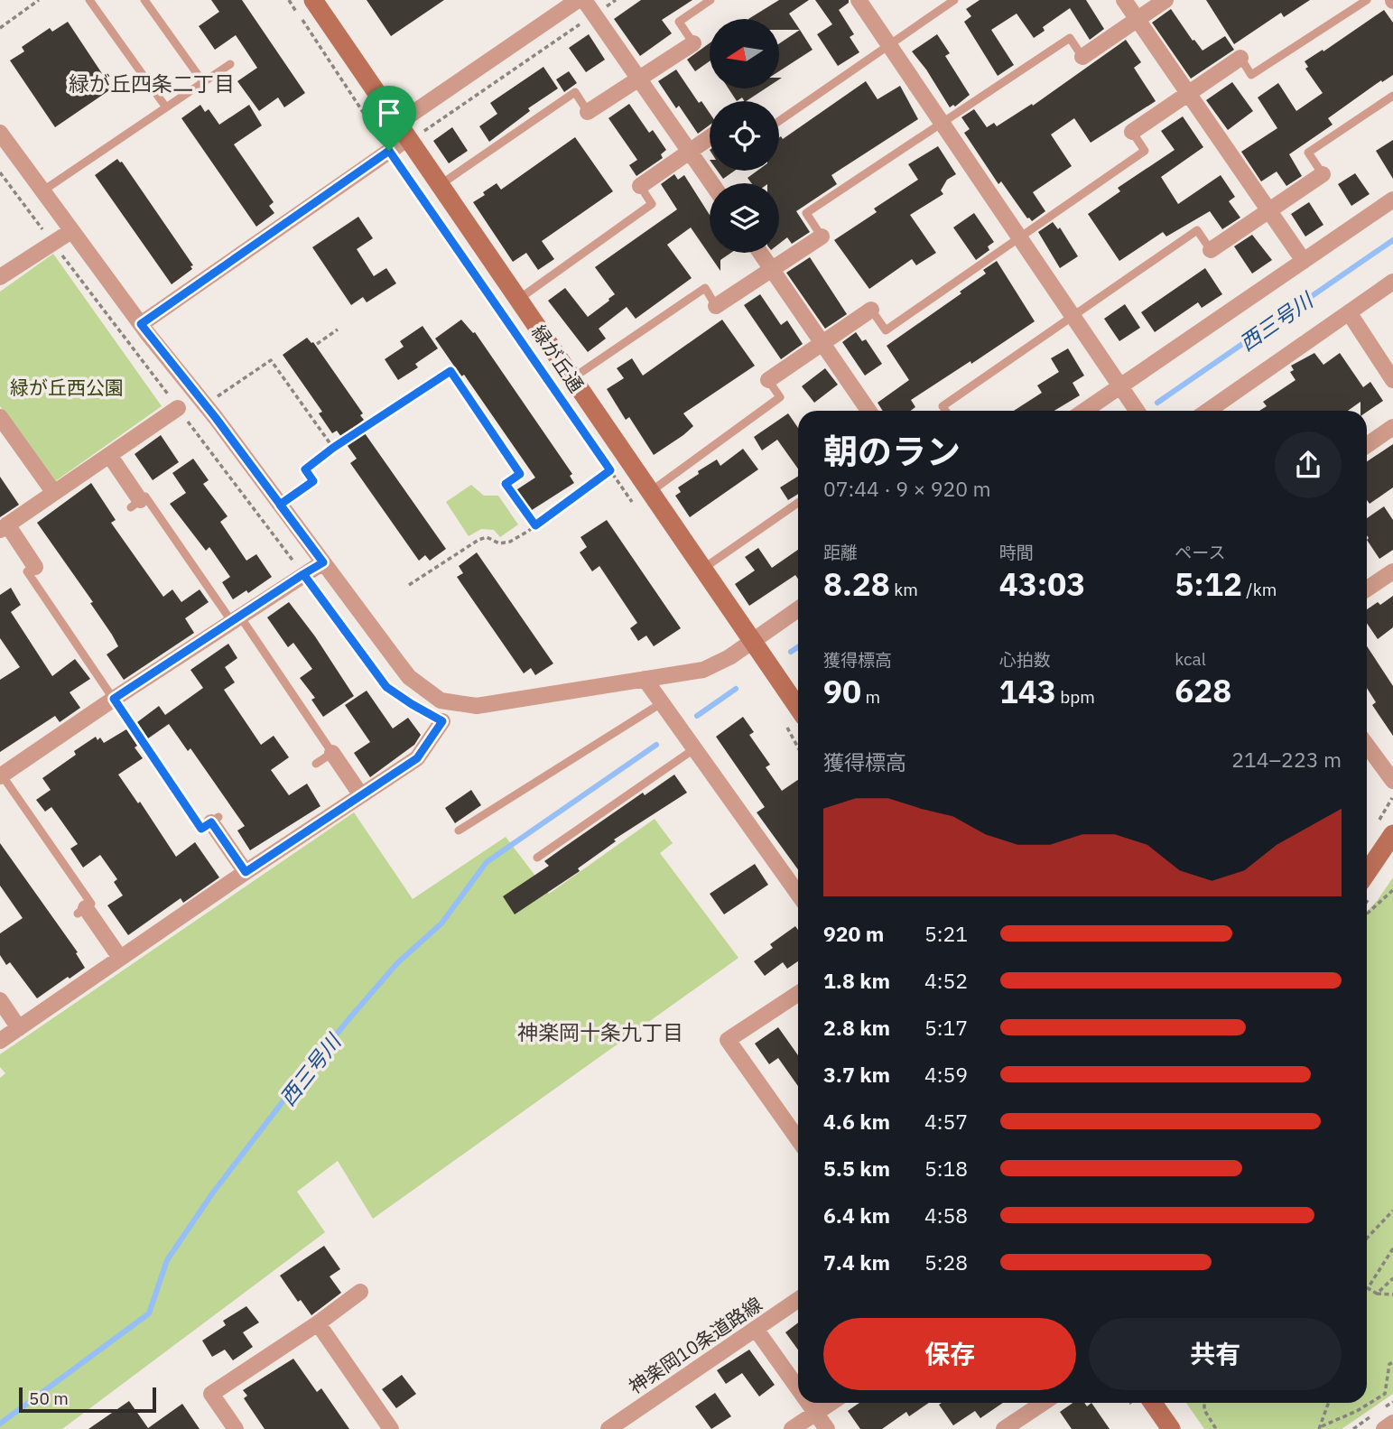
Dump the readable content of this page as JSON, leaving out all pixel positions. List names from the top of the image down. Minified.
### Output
{"streets":{"street":["緑が丘通","神楽岡10条道路線"]},"districts":["緑が丘四条二丁目","神楽岡十条九丁目"],"water":["西三号川"],"parks":["緑が丘西公園"],"scale_bar":"50 m","north":"left","page":{"heading":["朝のラン","07:44 · 9 × 920 m"],"stats":[["距離","8.28 km"],["時間","43:03"],["ペース","5:12 /km"],["獲得標高","90 m"],["心拍数","143 bpm"],["kcal","628"]],"chart":["獲得標高","214–223 m"],"list":[{"name":"920 m","note":"5:21"},{"name":"1.8 km","note":"4:52"},{"name":"2.8 km","note":"5:17"},{"name":"3.7 km","note":"4:59"},{"name":"4.6 km","note":"4:57"},{"name":"5.5 km","note":"5:18"},{"name":"6.4 km","note":"4:58"},{"name":"7.4 km","note":"5:28"}],"buttons":["保存","共有"],"scale":"50 m"}}
